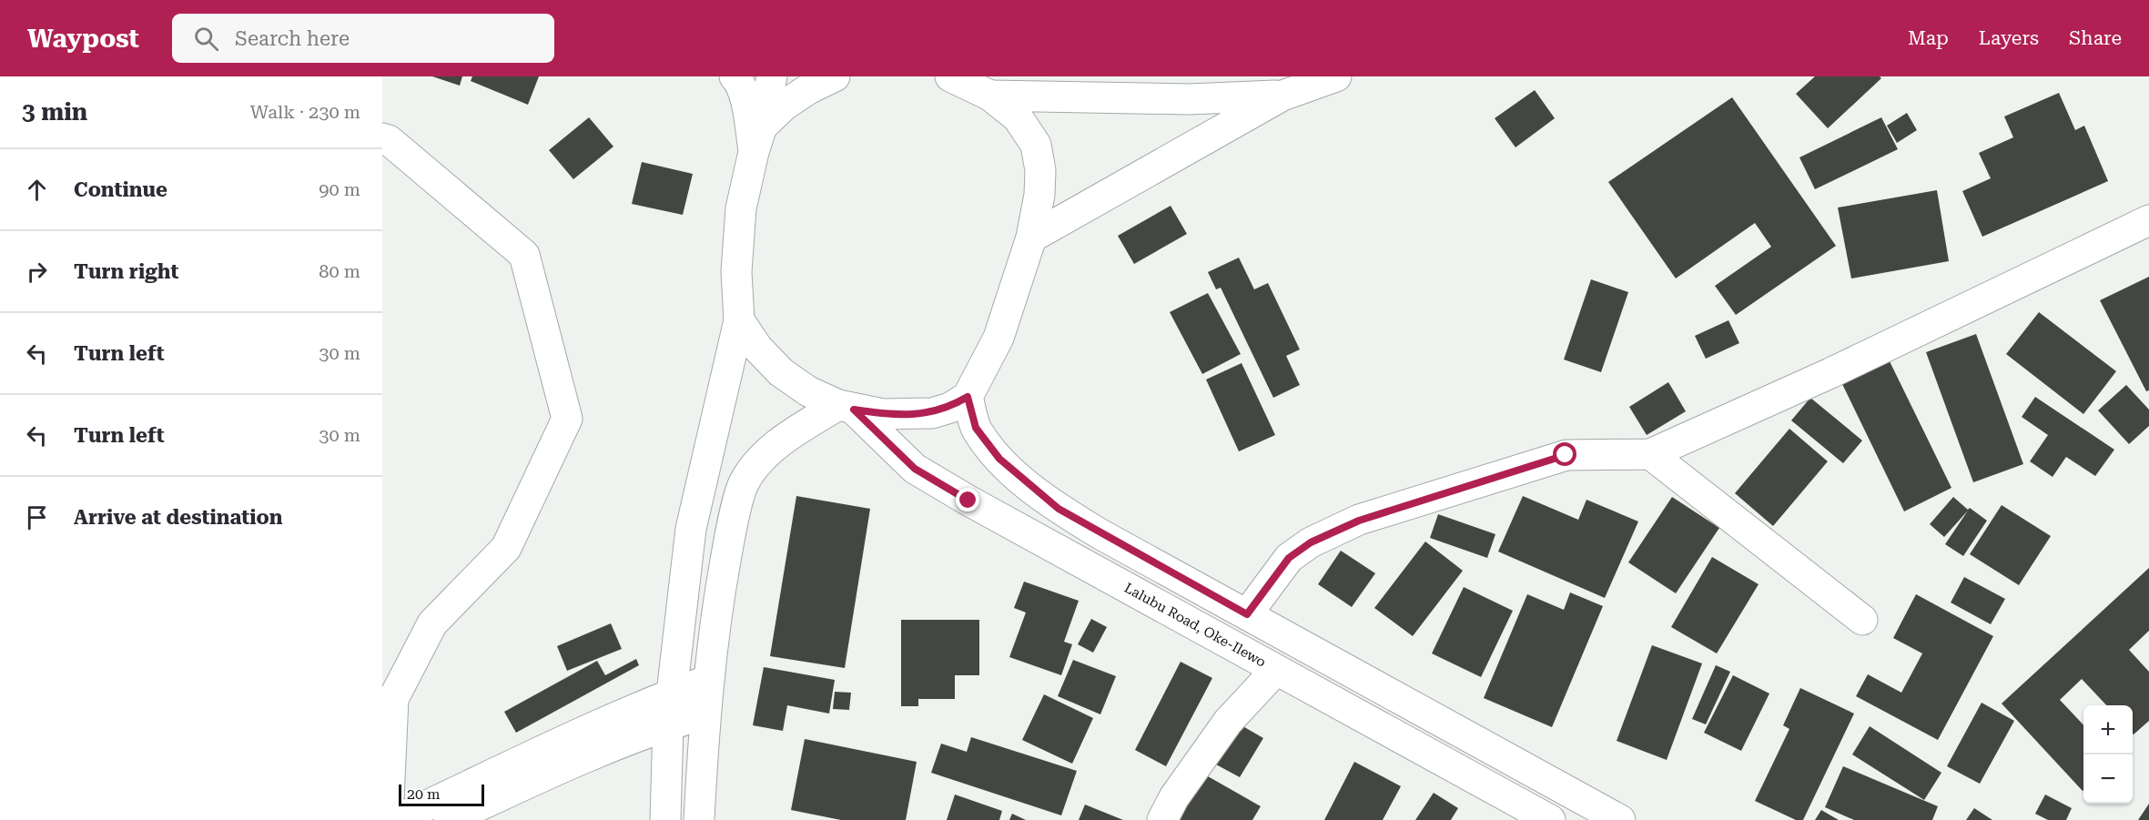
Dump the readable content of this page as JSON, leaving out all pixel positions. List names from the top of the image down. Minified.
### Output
{"streets":{"main road":["Lalubu Road, Oke-Ilewo"]},"scale_bar":"20 m","page":{"header":"Waypost","search":"Search here","nav":["Map","Layers","Share"],"heading":["3 min","Walk · 230 m"],"list":[["Continue","90 m"],["Turn right","80 m"],["Turn left","30 m"],["Turn left","30 m"],"Arrive at destination"],"map_buttons":["+","−"],"scale":"20 m"}}
